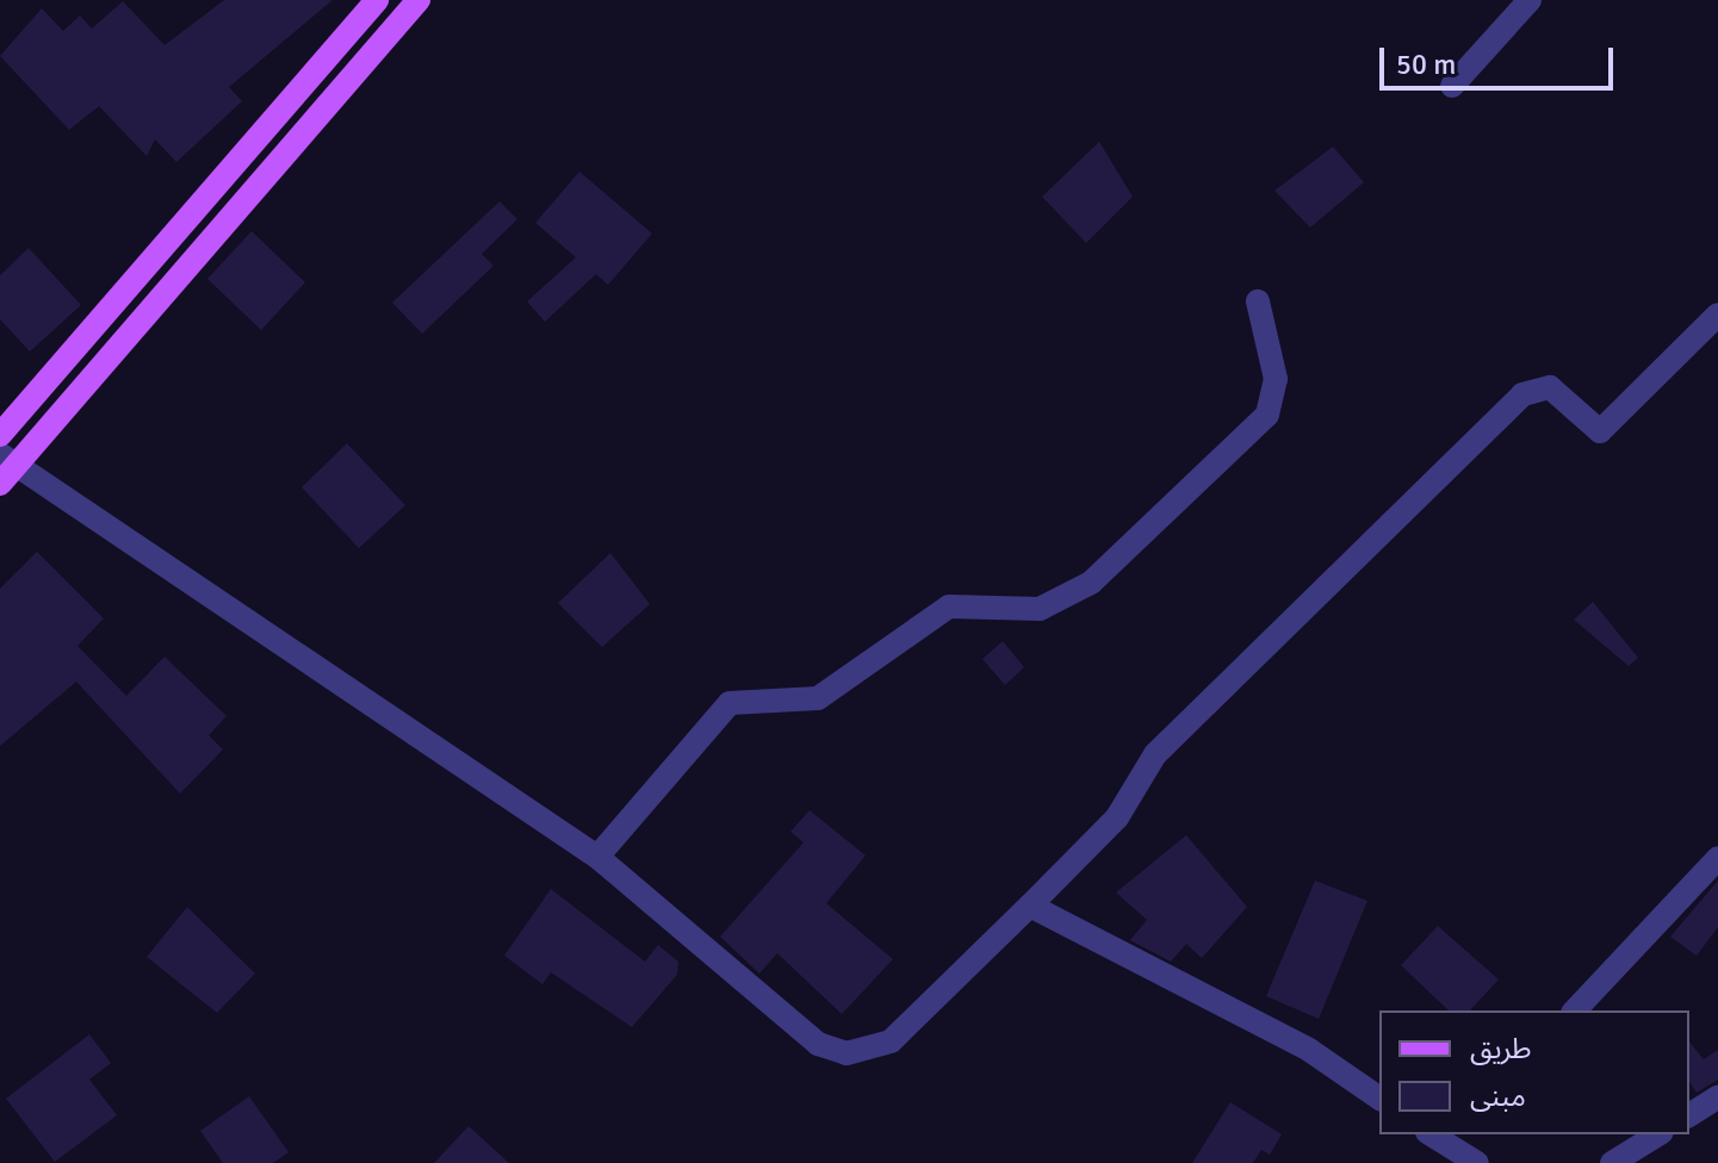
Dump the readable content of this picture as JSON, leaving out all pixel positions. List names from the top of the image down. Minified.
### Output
{"legend":["طريق","مبنى"],"scale_bar":"50 m"}
